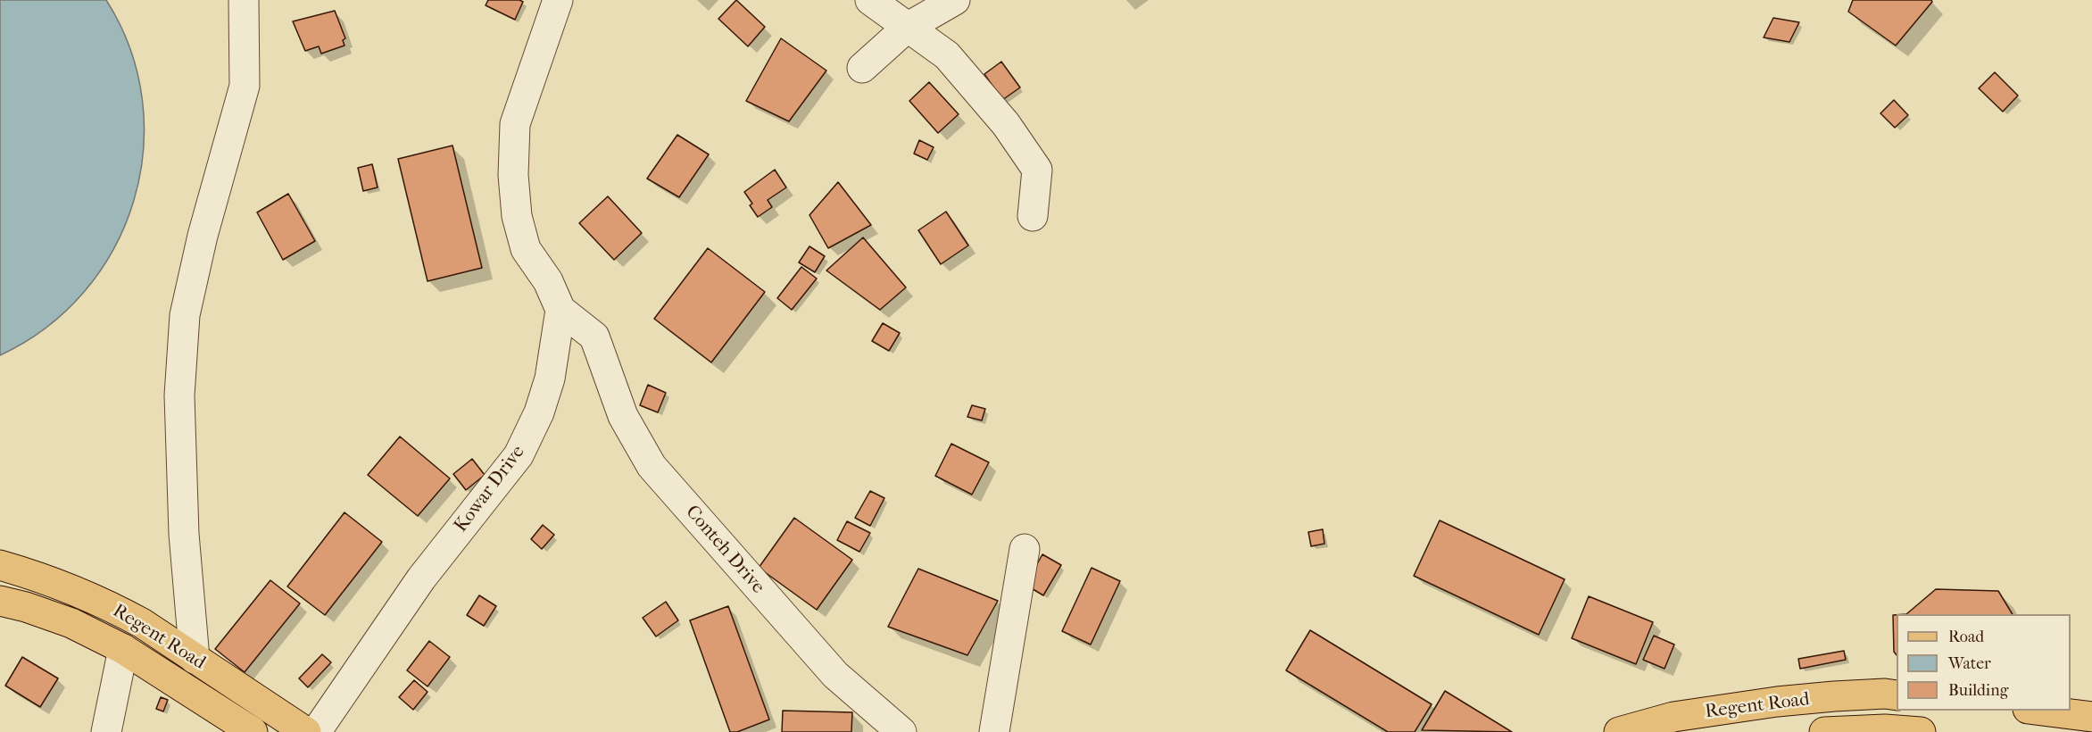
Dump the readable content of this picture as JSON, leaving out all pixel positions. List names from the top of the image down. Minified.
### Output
{"streets":{"main road":["Regent Road"],"street":["Kowar Drive","Conteh Drive"]},"crossings":[["Kowar Drive","Conteh Drive"]],"legend":["Road","Water","Building"]}
